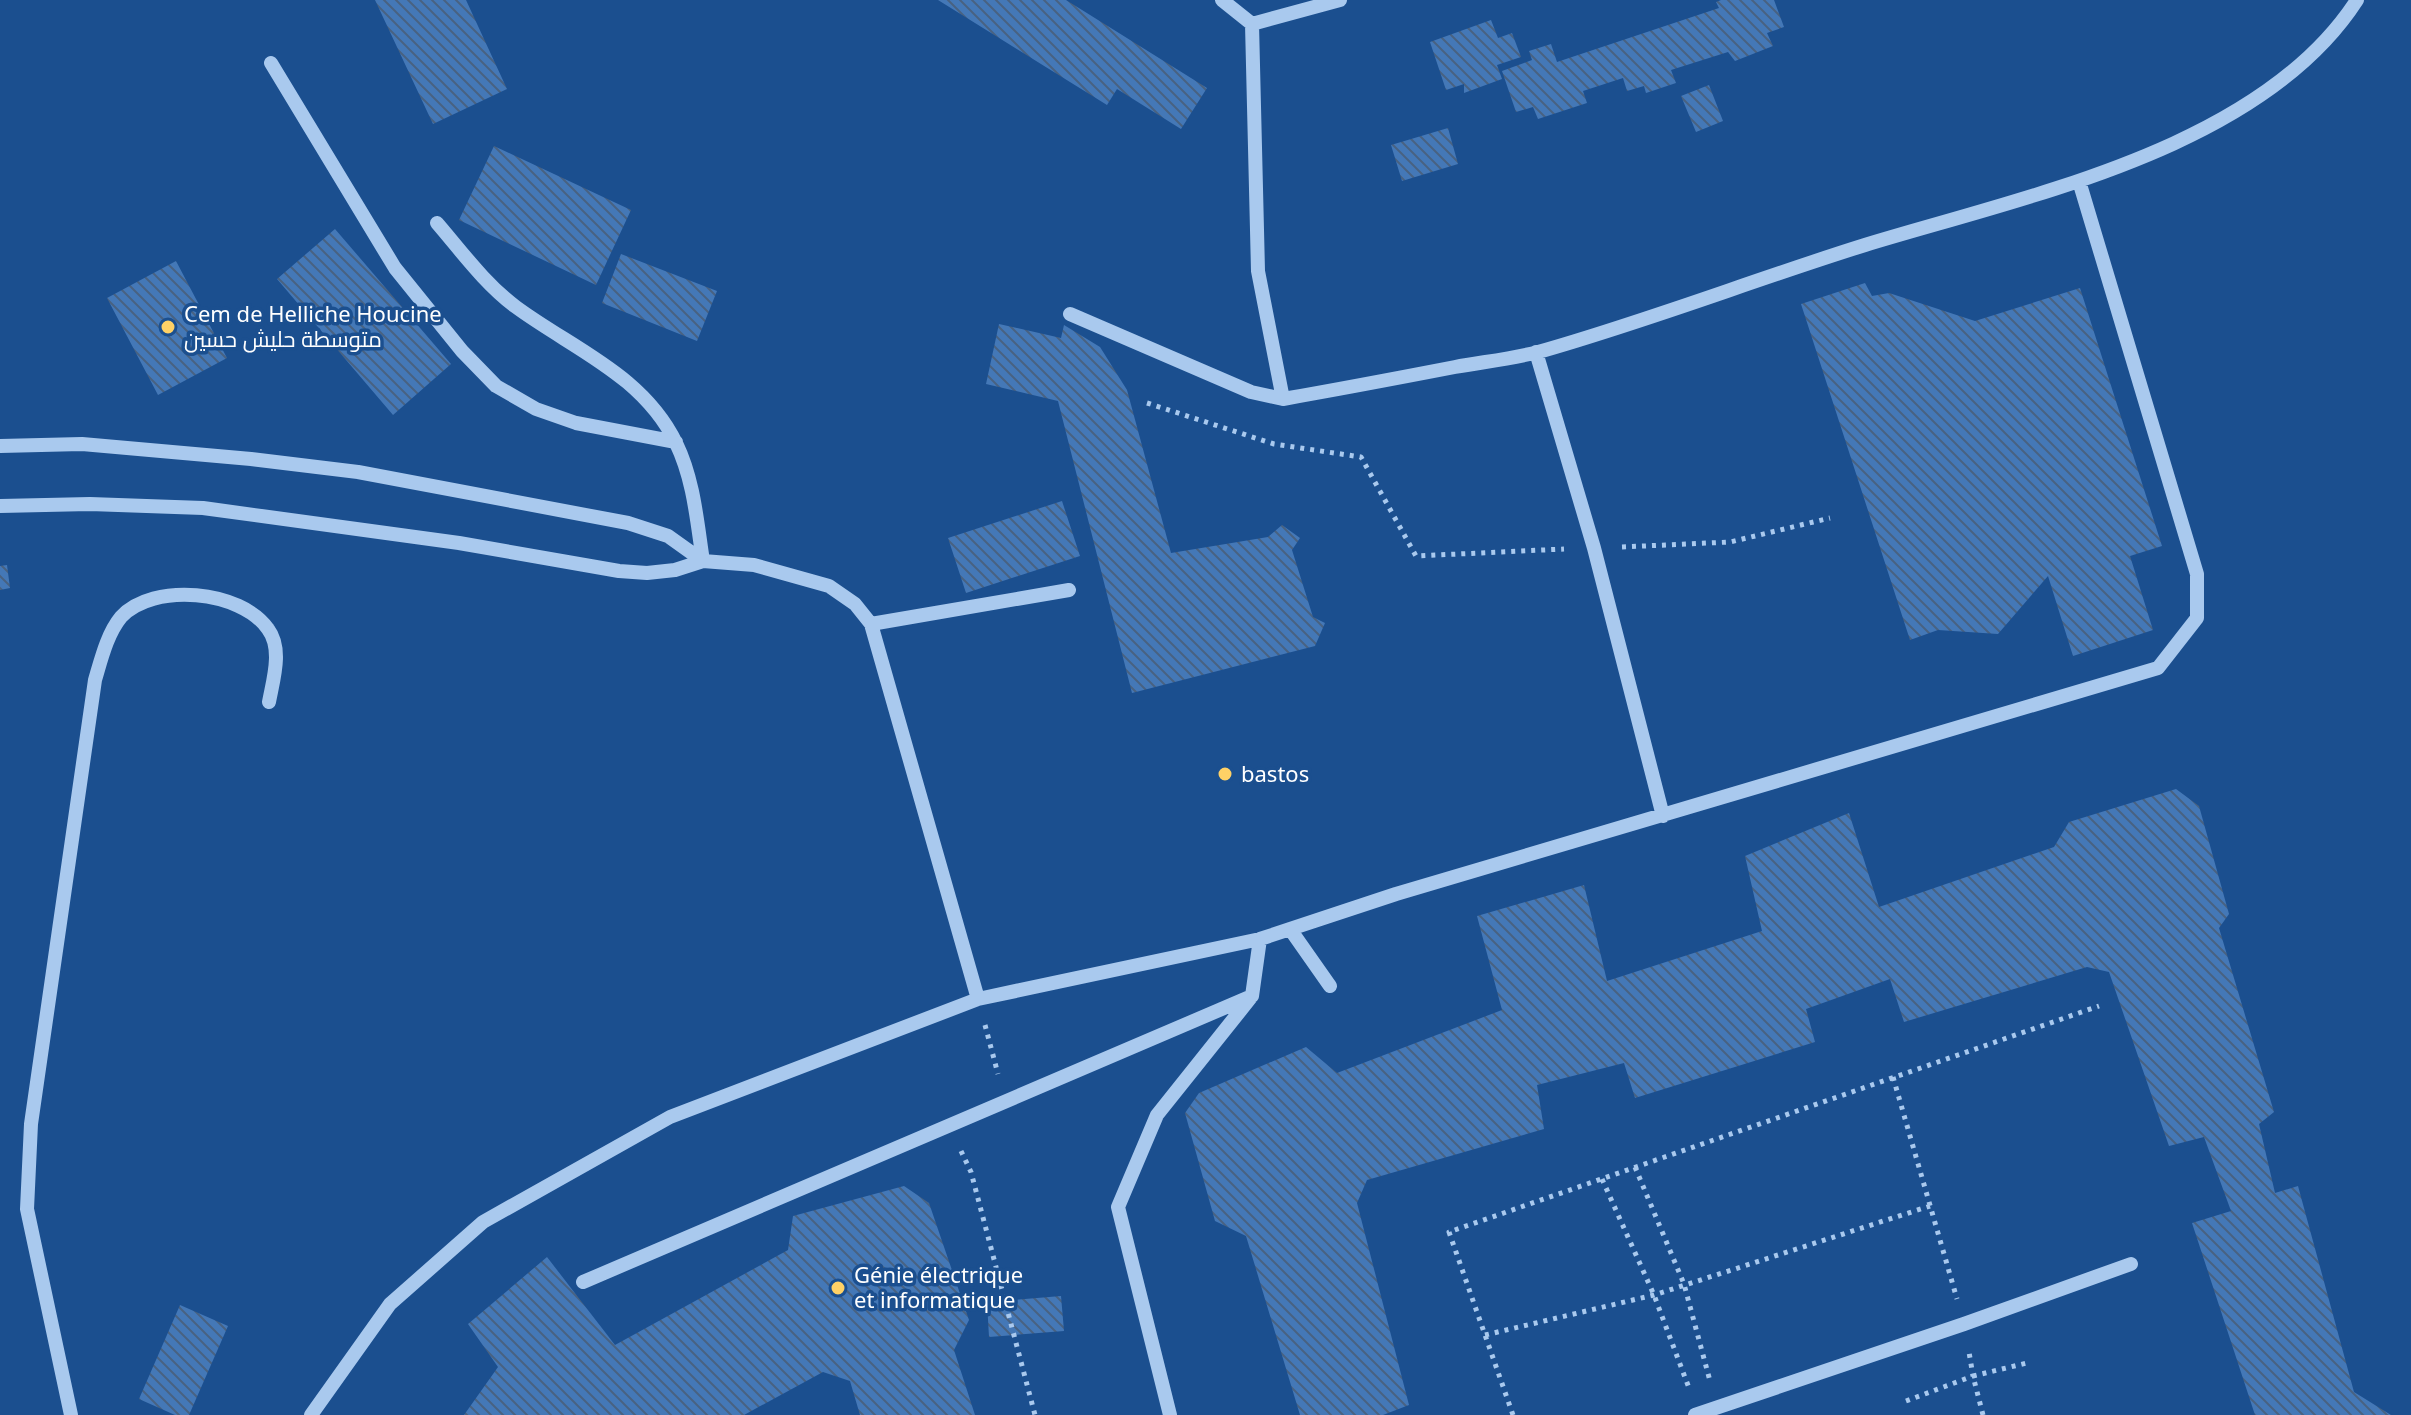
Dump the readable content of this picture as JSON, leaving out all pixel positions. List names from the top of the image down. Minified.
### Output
{"places":["Cem de Helliche Houcine متوسطة حليش حسين","bastos","Génie électrique et informatique"]}
